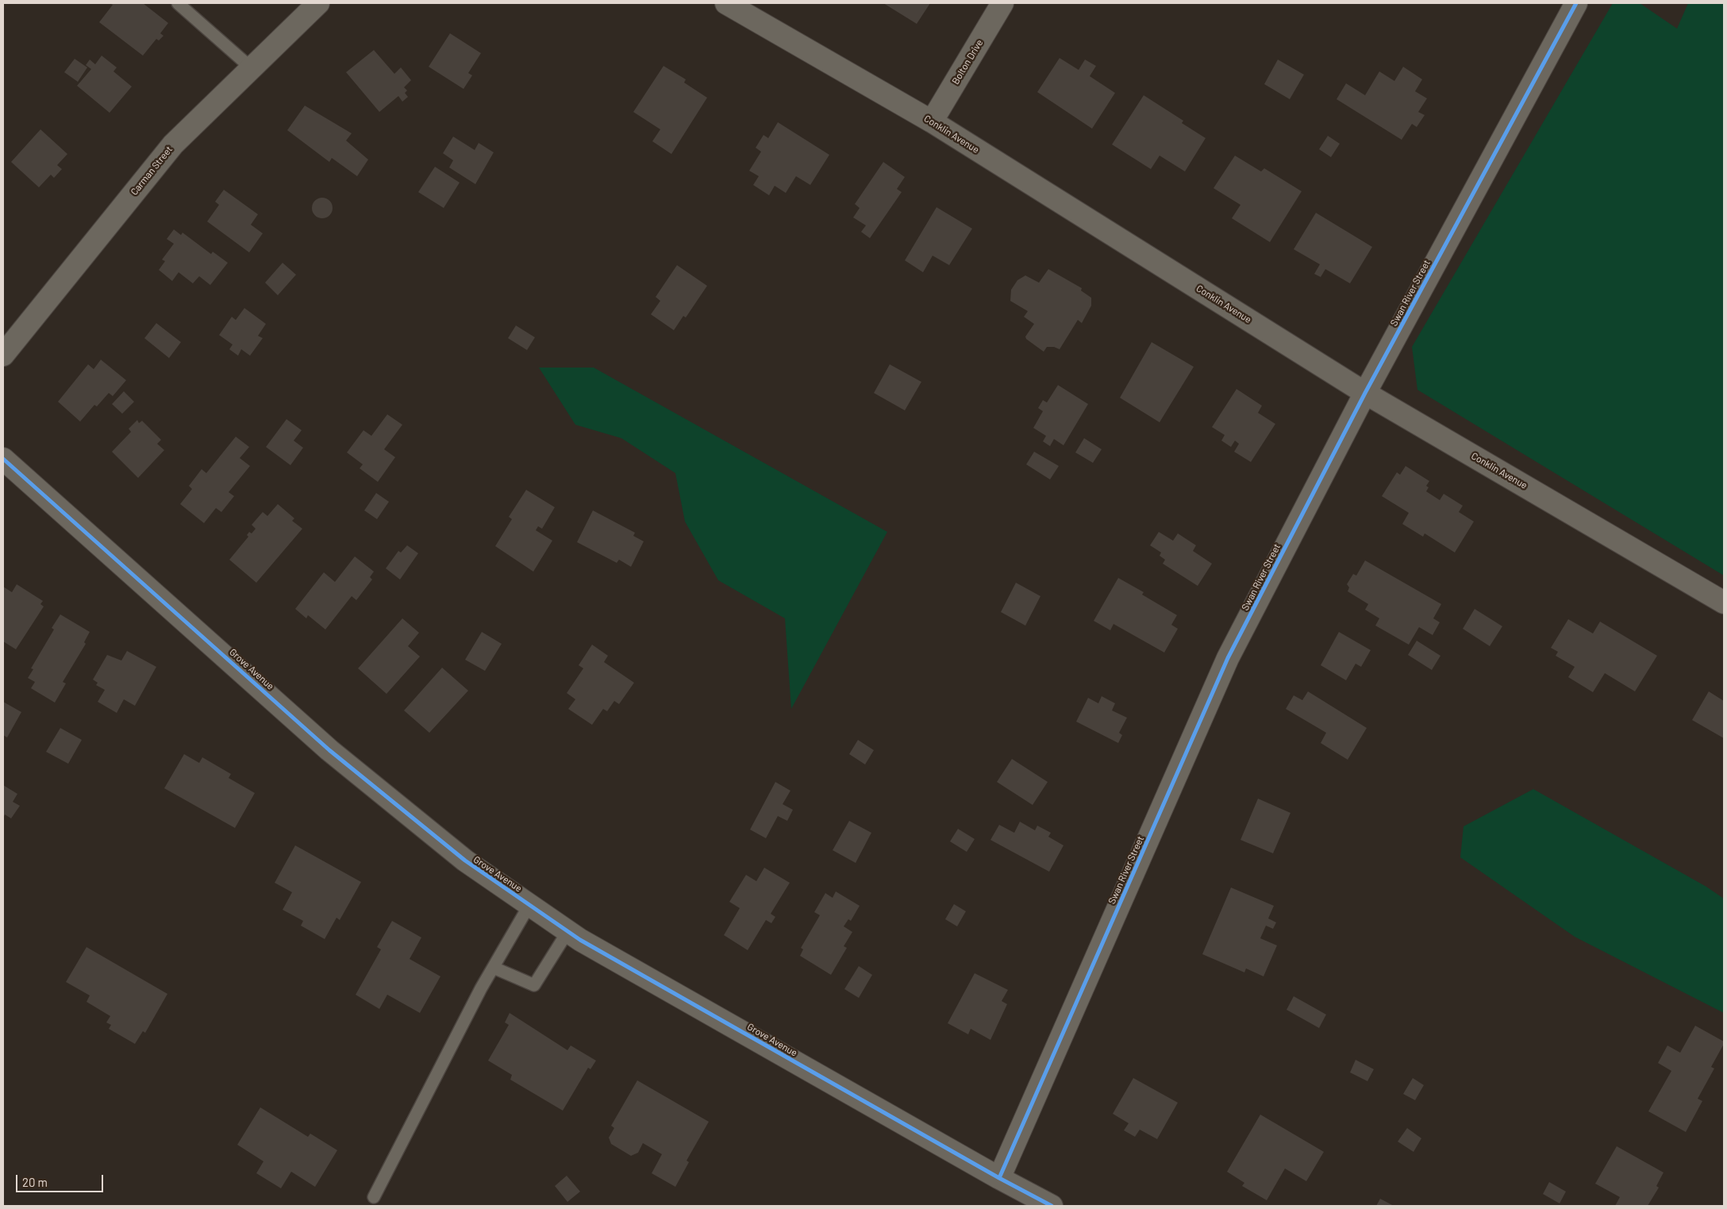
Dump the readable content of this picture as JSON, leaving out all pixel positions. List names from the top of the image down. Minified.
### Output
{"streets":{"street":["Bolton Drive","Conklin Avenue","Carman Street","Swan River Street","Grove Avenue"]},"crossings":[["Bolton Drive","Conklin Avenue"],["Conklin Avenue","Swan River Street"],["Swan River Street","Grove Avenue"]],"scale_bar":"20 m"}
